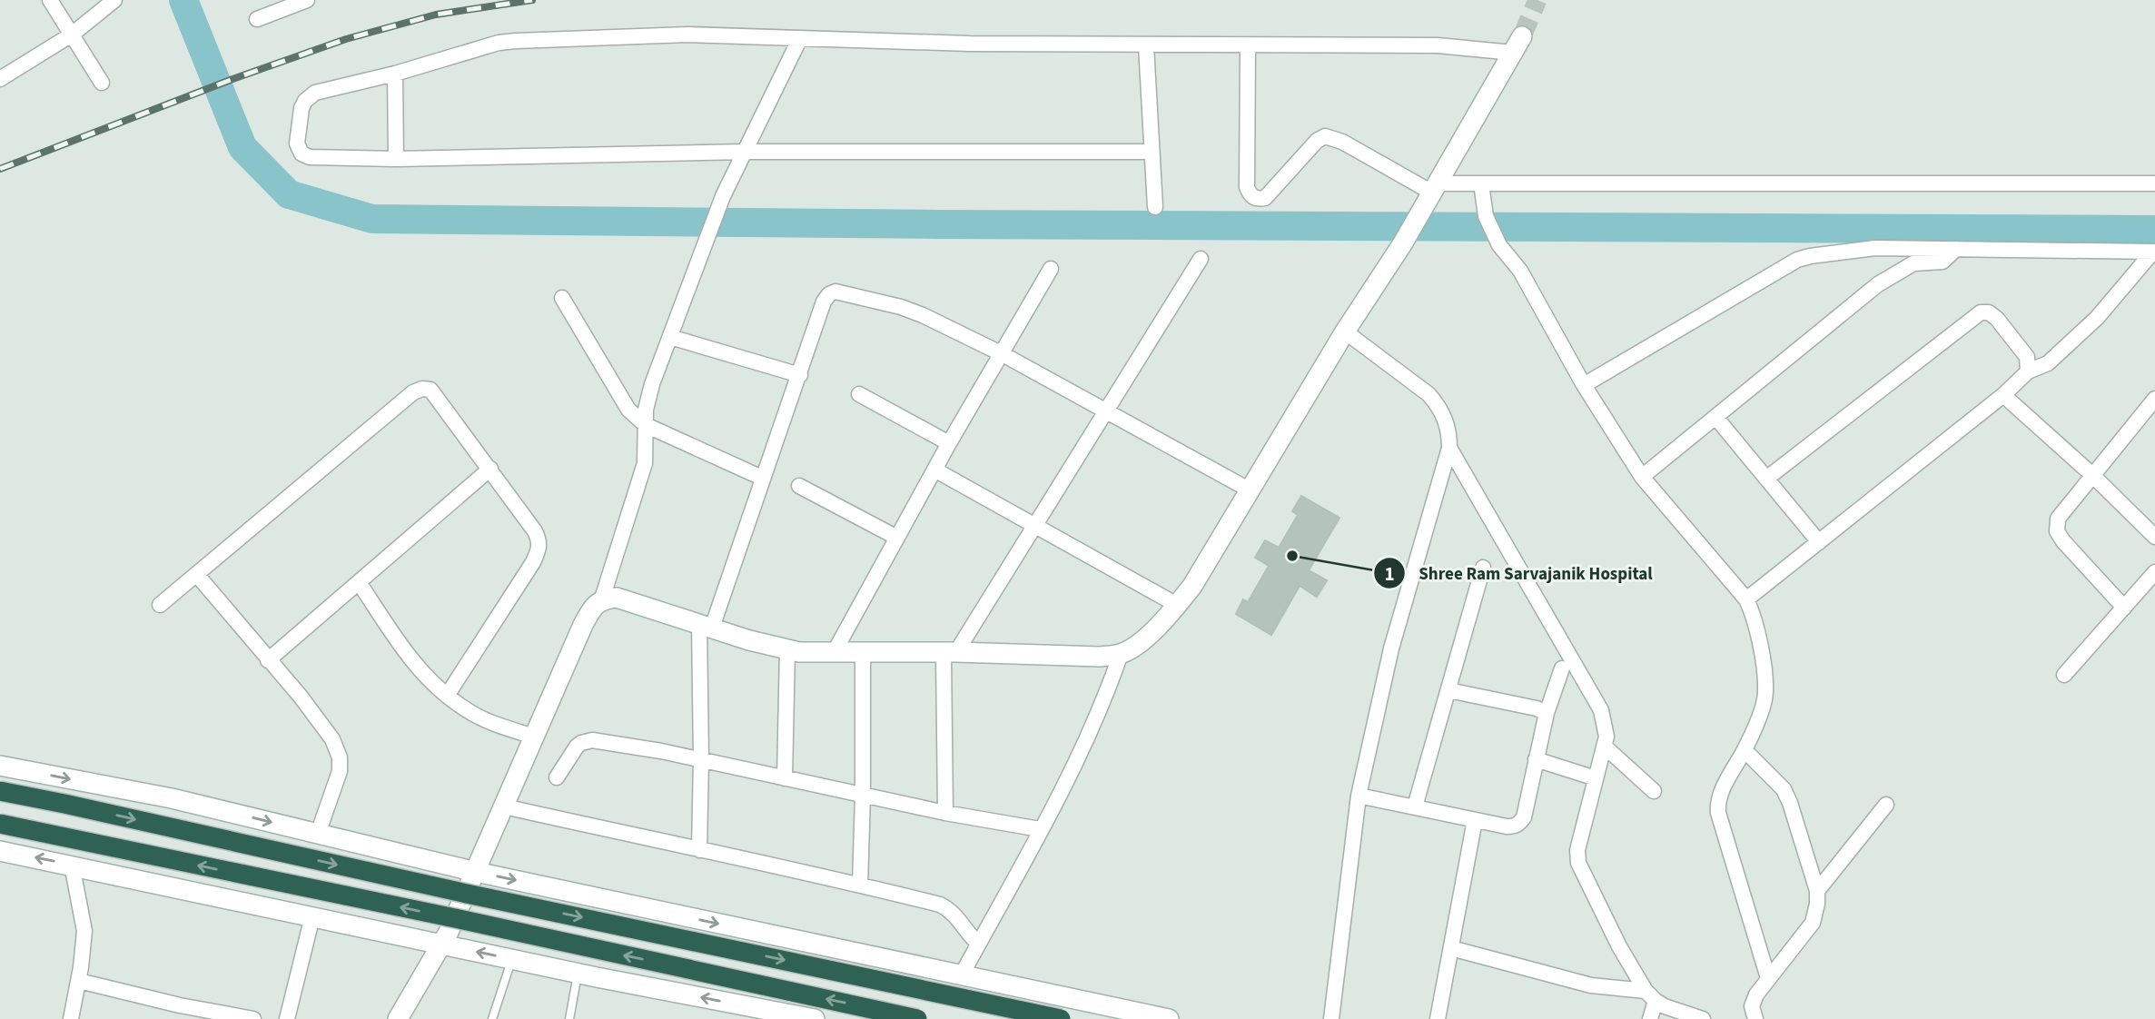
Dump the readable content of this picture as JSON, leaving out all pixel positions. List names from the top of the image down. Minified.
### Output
{"places":["Shree Ram Sarvajanik Hospital"]}
